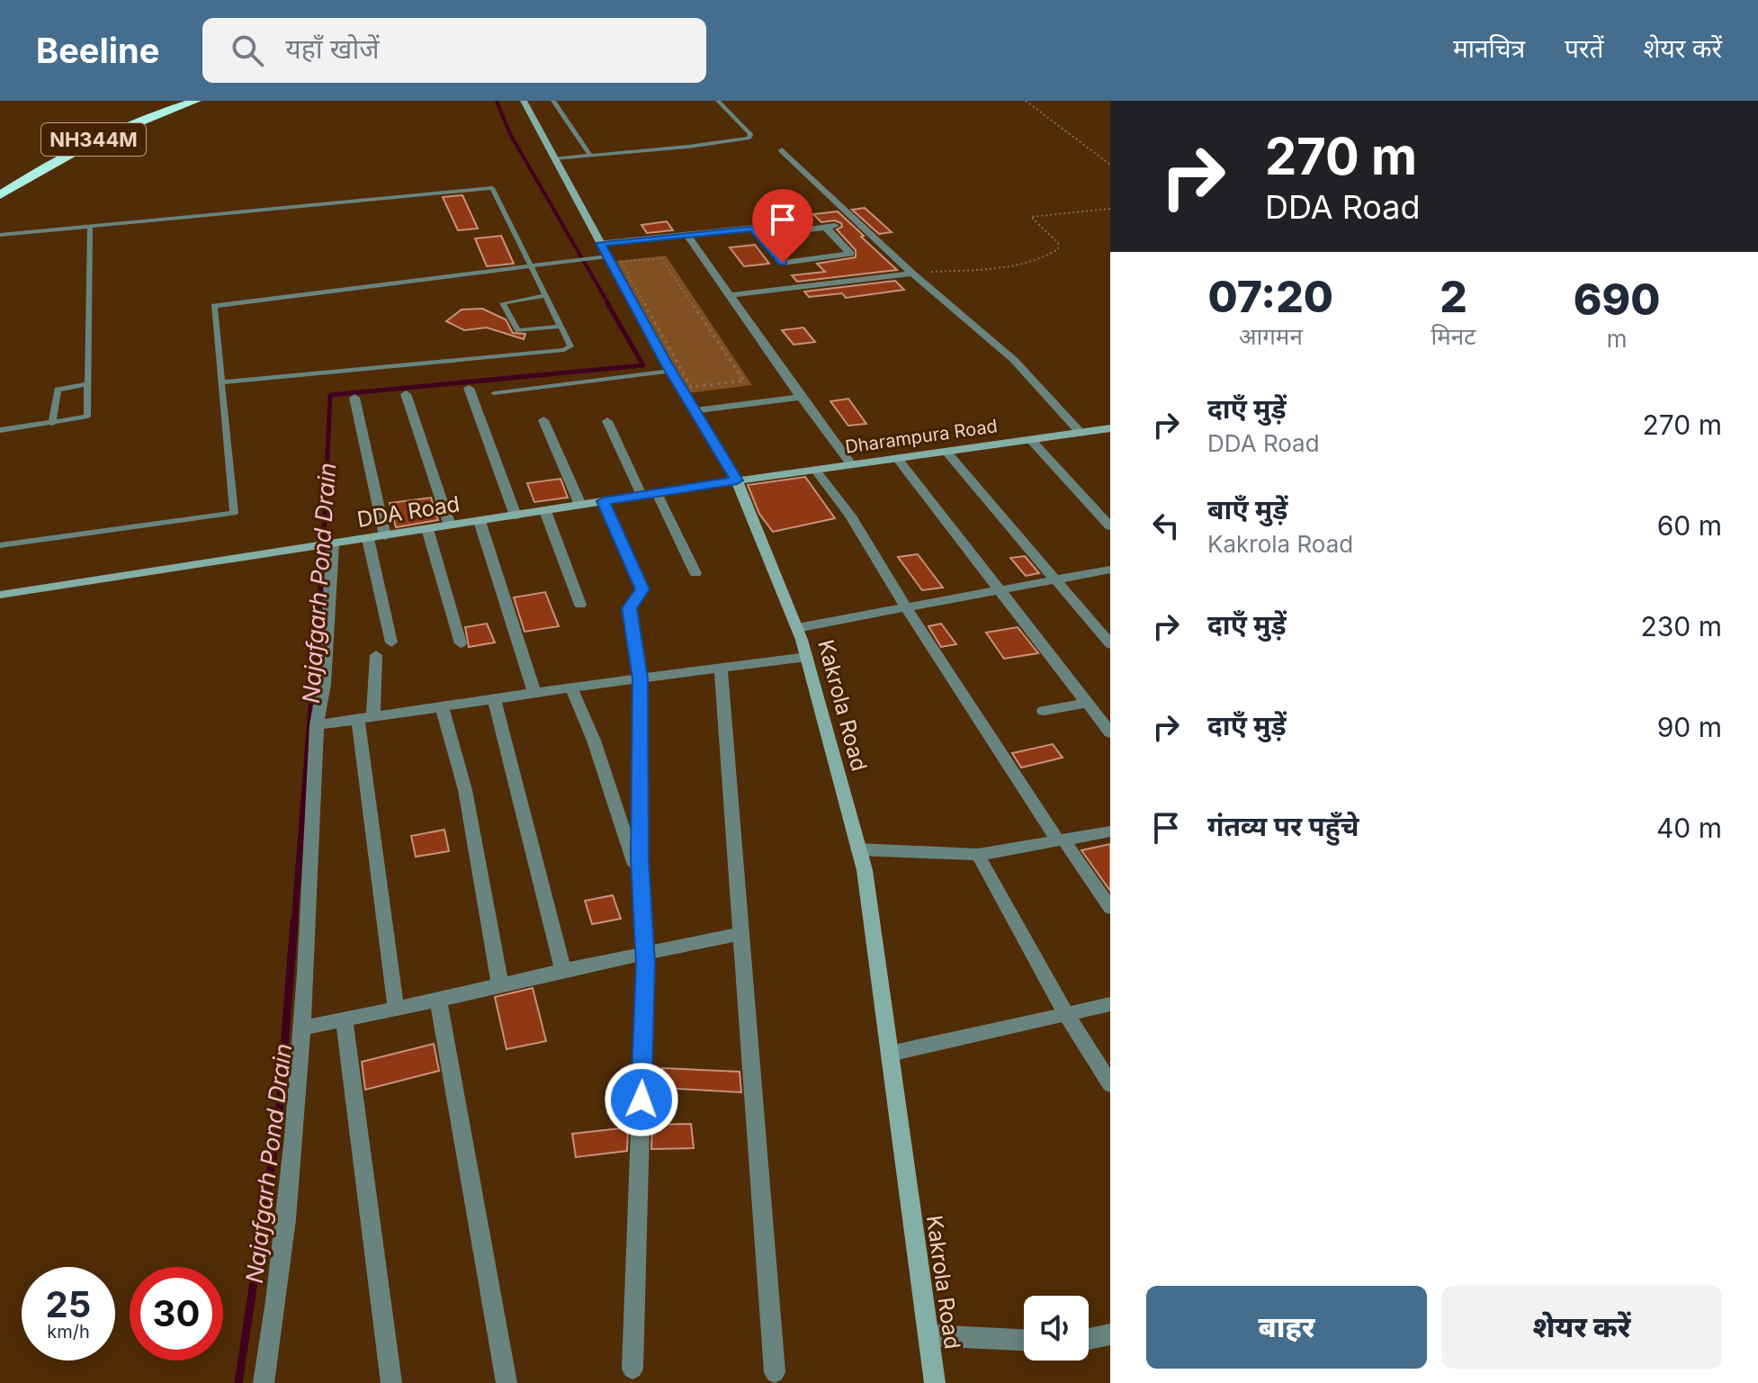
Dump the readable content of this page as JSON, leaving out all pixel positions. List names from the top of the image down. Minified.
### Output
{"streets":{"highway":["NH344M"],"street":["Dharampura Road","DDA Road","Kakrola Road"]},"crossings":[["Dharampura Road","DDA Road"],["Dharampura Road","Kakrola Road"],["DDA Road","Kakrola Road"]],"water":["Najafgarh Pond Drain"],"page":{"header":"Beeline","search":"यहाँ खोजें","nav":["मानचित्र","परतें","शेयर करें"],"turn":["270 m","DDA Road"],"eta":["07:20","आगमन","2","मिनट","690","m"],"list":[{"name":"दाएँ मुड़ें","note":"DDA Road","value":"270 m"},{"name":"बाएँ मुड़ें","note":"Kakrola Road","value":"60 m"},{"name":"दाएँ मुड़ें","value":"230 m"},{"name":"दाएँ मुड़ें","value":"90 m"},{"name":"गंतव्य पर पहुँचे","value":"40 m"}],"speed":"25 km/h","limit":"30","buttons":["बाहर","शेयर करें"]}}
